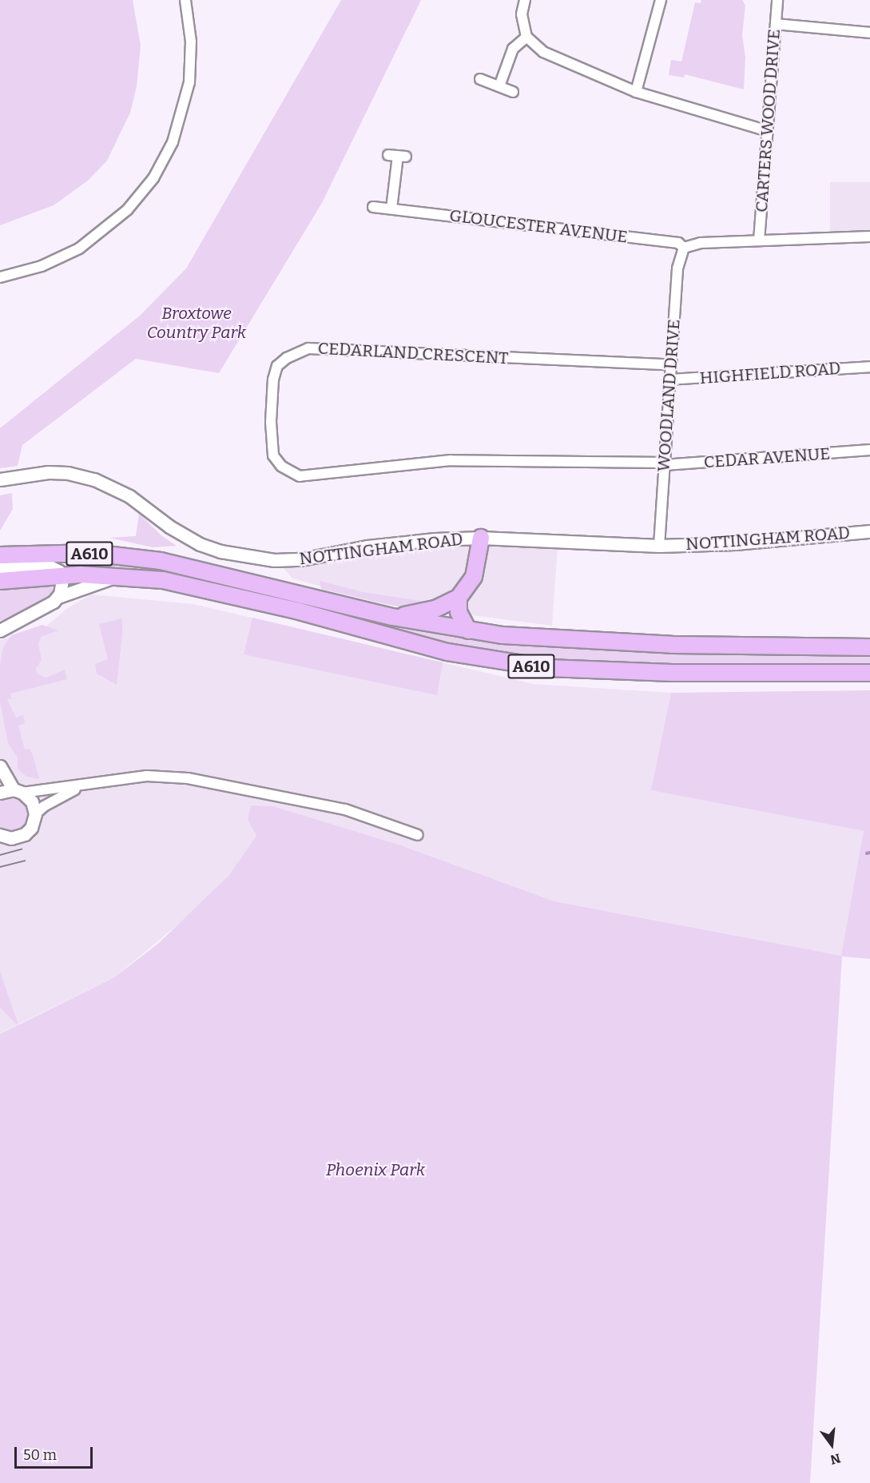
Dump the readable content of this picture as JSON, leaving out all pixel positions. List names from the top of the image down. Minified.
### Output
{"streets":{"highway":["A610"],"street":["CARTERS WOOD DRIVE","GLOUCESTER AVENUE","CEDARLAND CRESCENT","HIGHFIELD ROAD","WOODLAND DRIVE","CEDAR AVENUE","NOTTINGHAM ROAD"]},"crossings":[["GLOUCESTER AVENUE","WOODLAND DRIVE"],["CEDARLAND CRESCENT","WOODLAND DRIVE"],["CEDARLAND CRESCENT","CEDAR AVENUE"],["HIGHFIELD ROAD","WOODLAND DRIVE"],["WOODLAND DRIVE","CEDAR AVENUE"],["WOODLAND DRIVE","NOTTINGHAM ROAD"]],"parks":["Broxtowe Country Park","Phoenix Park"],"scale_bar":"50 m","north":"bottom"}
